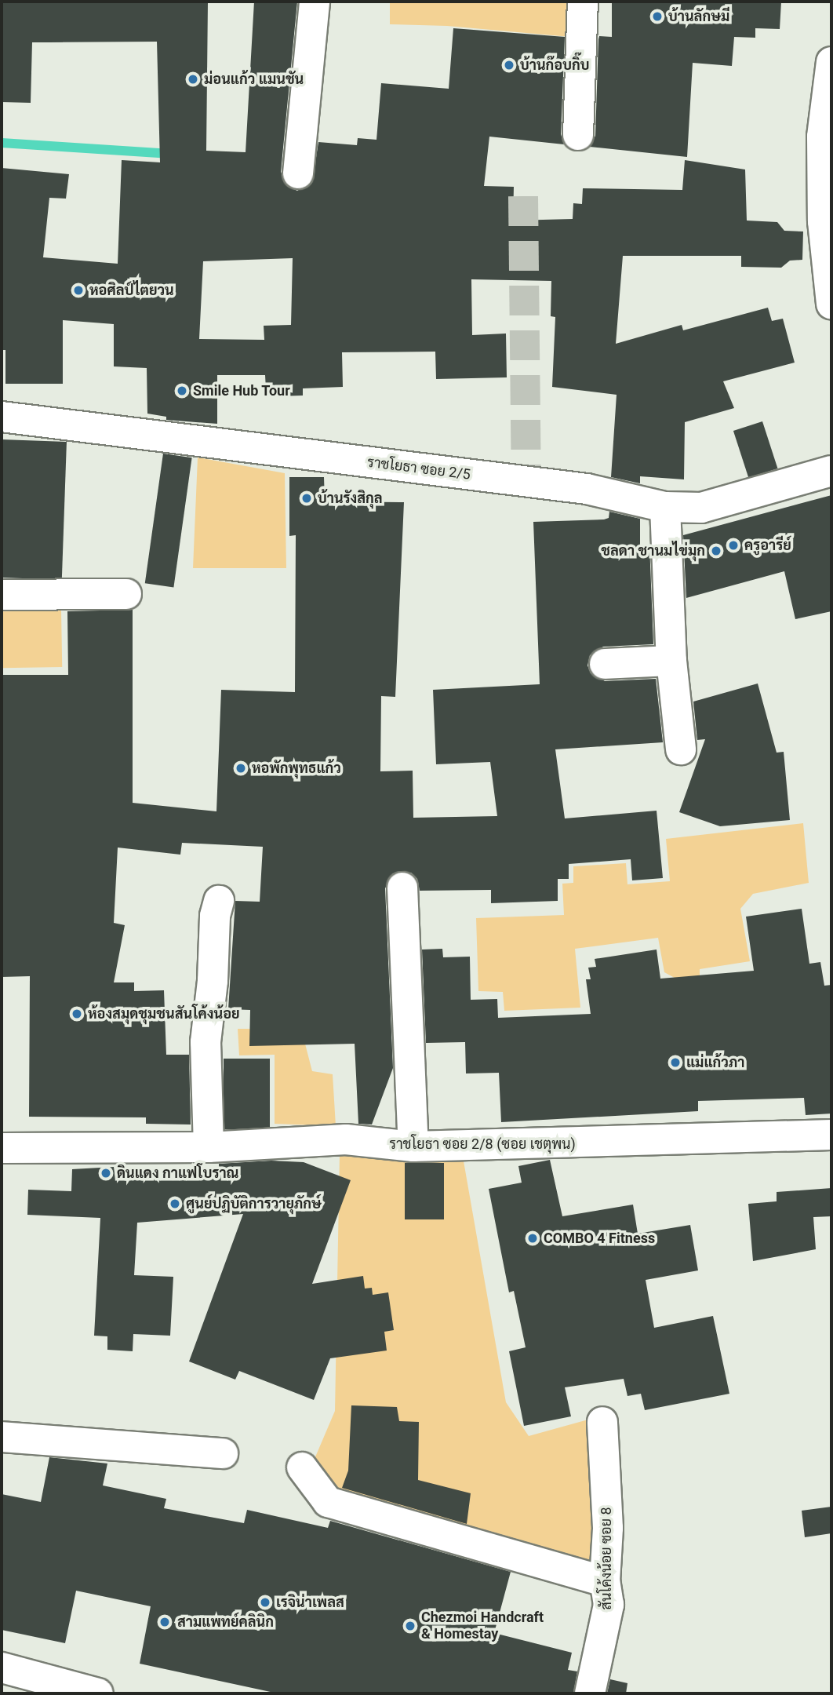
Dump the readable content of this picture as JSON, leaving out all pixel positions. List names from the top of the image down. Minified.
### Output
{"streets":{"street":["ราชโยธา ซอย 2/5","ราชโยธา ซอย 2/8 (ซอย เชตุพน)","สันโค้งน้อย ซอย 8"]},"places":["บ้านลักษมี","บ้านก๊อบกิ๊บ","ม่อนแก้ว แมนชัน","หอศิลป์ไตยวน","Smile Hub Tour","บ้านรังสิกุล","ครูอารีย์","ชลดา ชานมไข่มุก","หอพักพุทธแก้ว","ห้องสมุดชุมชนสันโค้งน้อย","แม่แก้วภา","ดินแดง กาแฟโบราณ","ศูนย์ปฏิบัติการวายุภักษ์","COMBO 4 Fitness","เรจิน่าเพลส","สามแพทย์คลินิก","Chezmoi Handcraft & Homestay"]}
